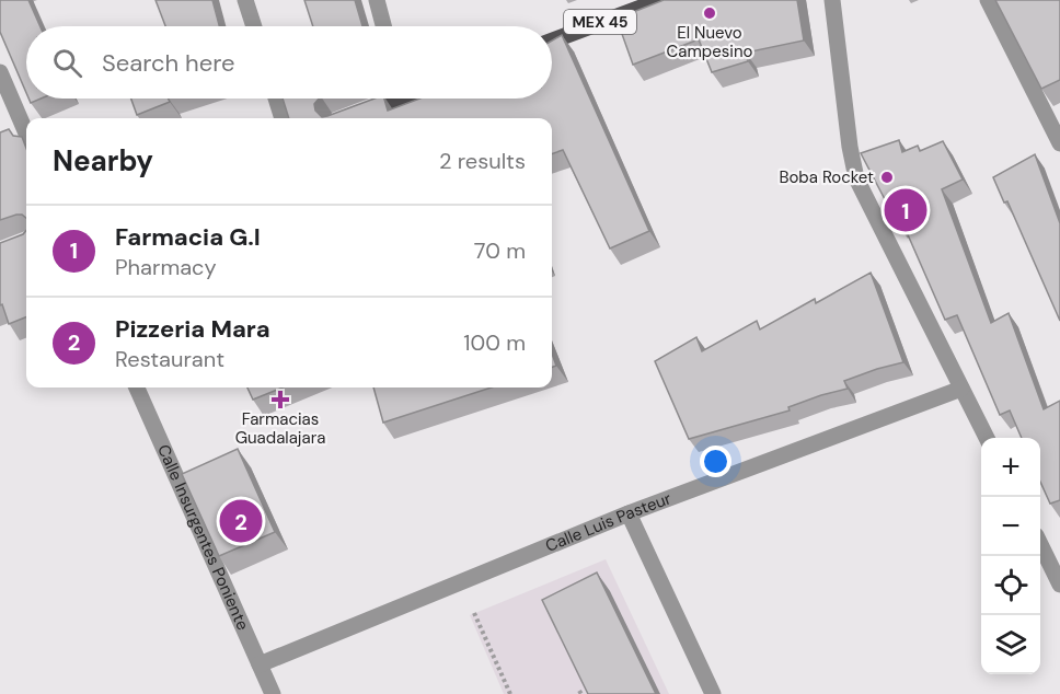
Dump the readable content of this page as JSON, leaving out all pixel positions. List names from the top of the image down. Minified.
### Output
{"streets":{"main road":["MEX 45"],"street":["Calle Luis Pasteur","Calle Insurgentes Poniente"]},"crossings":[["Calle Luis Pasteur","Calle Insurgentes Poniente"]],"places":{"other":["El Nuevo Campesino","Boba Rocket"],"health":["Farmacias Guadalajara"]},"page":{"search":"Search here","heading":["Nearby","2 results"],"pins":["1","2"],"list":[{"mark":"1","name":"Farmacia G.I","note":"Pharmacy","value":"70 m"},{"mark":"2","name":"Pizzeria Mara","note":"Restaurant","value":"100 m"}],"map_buttons":["+","−"]}}
